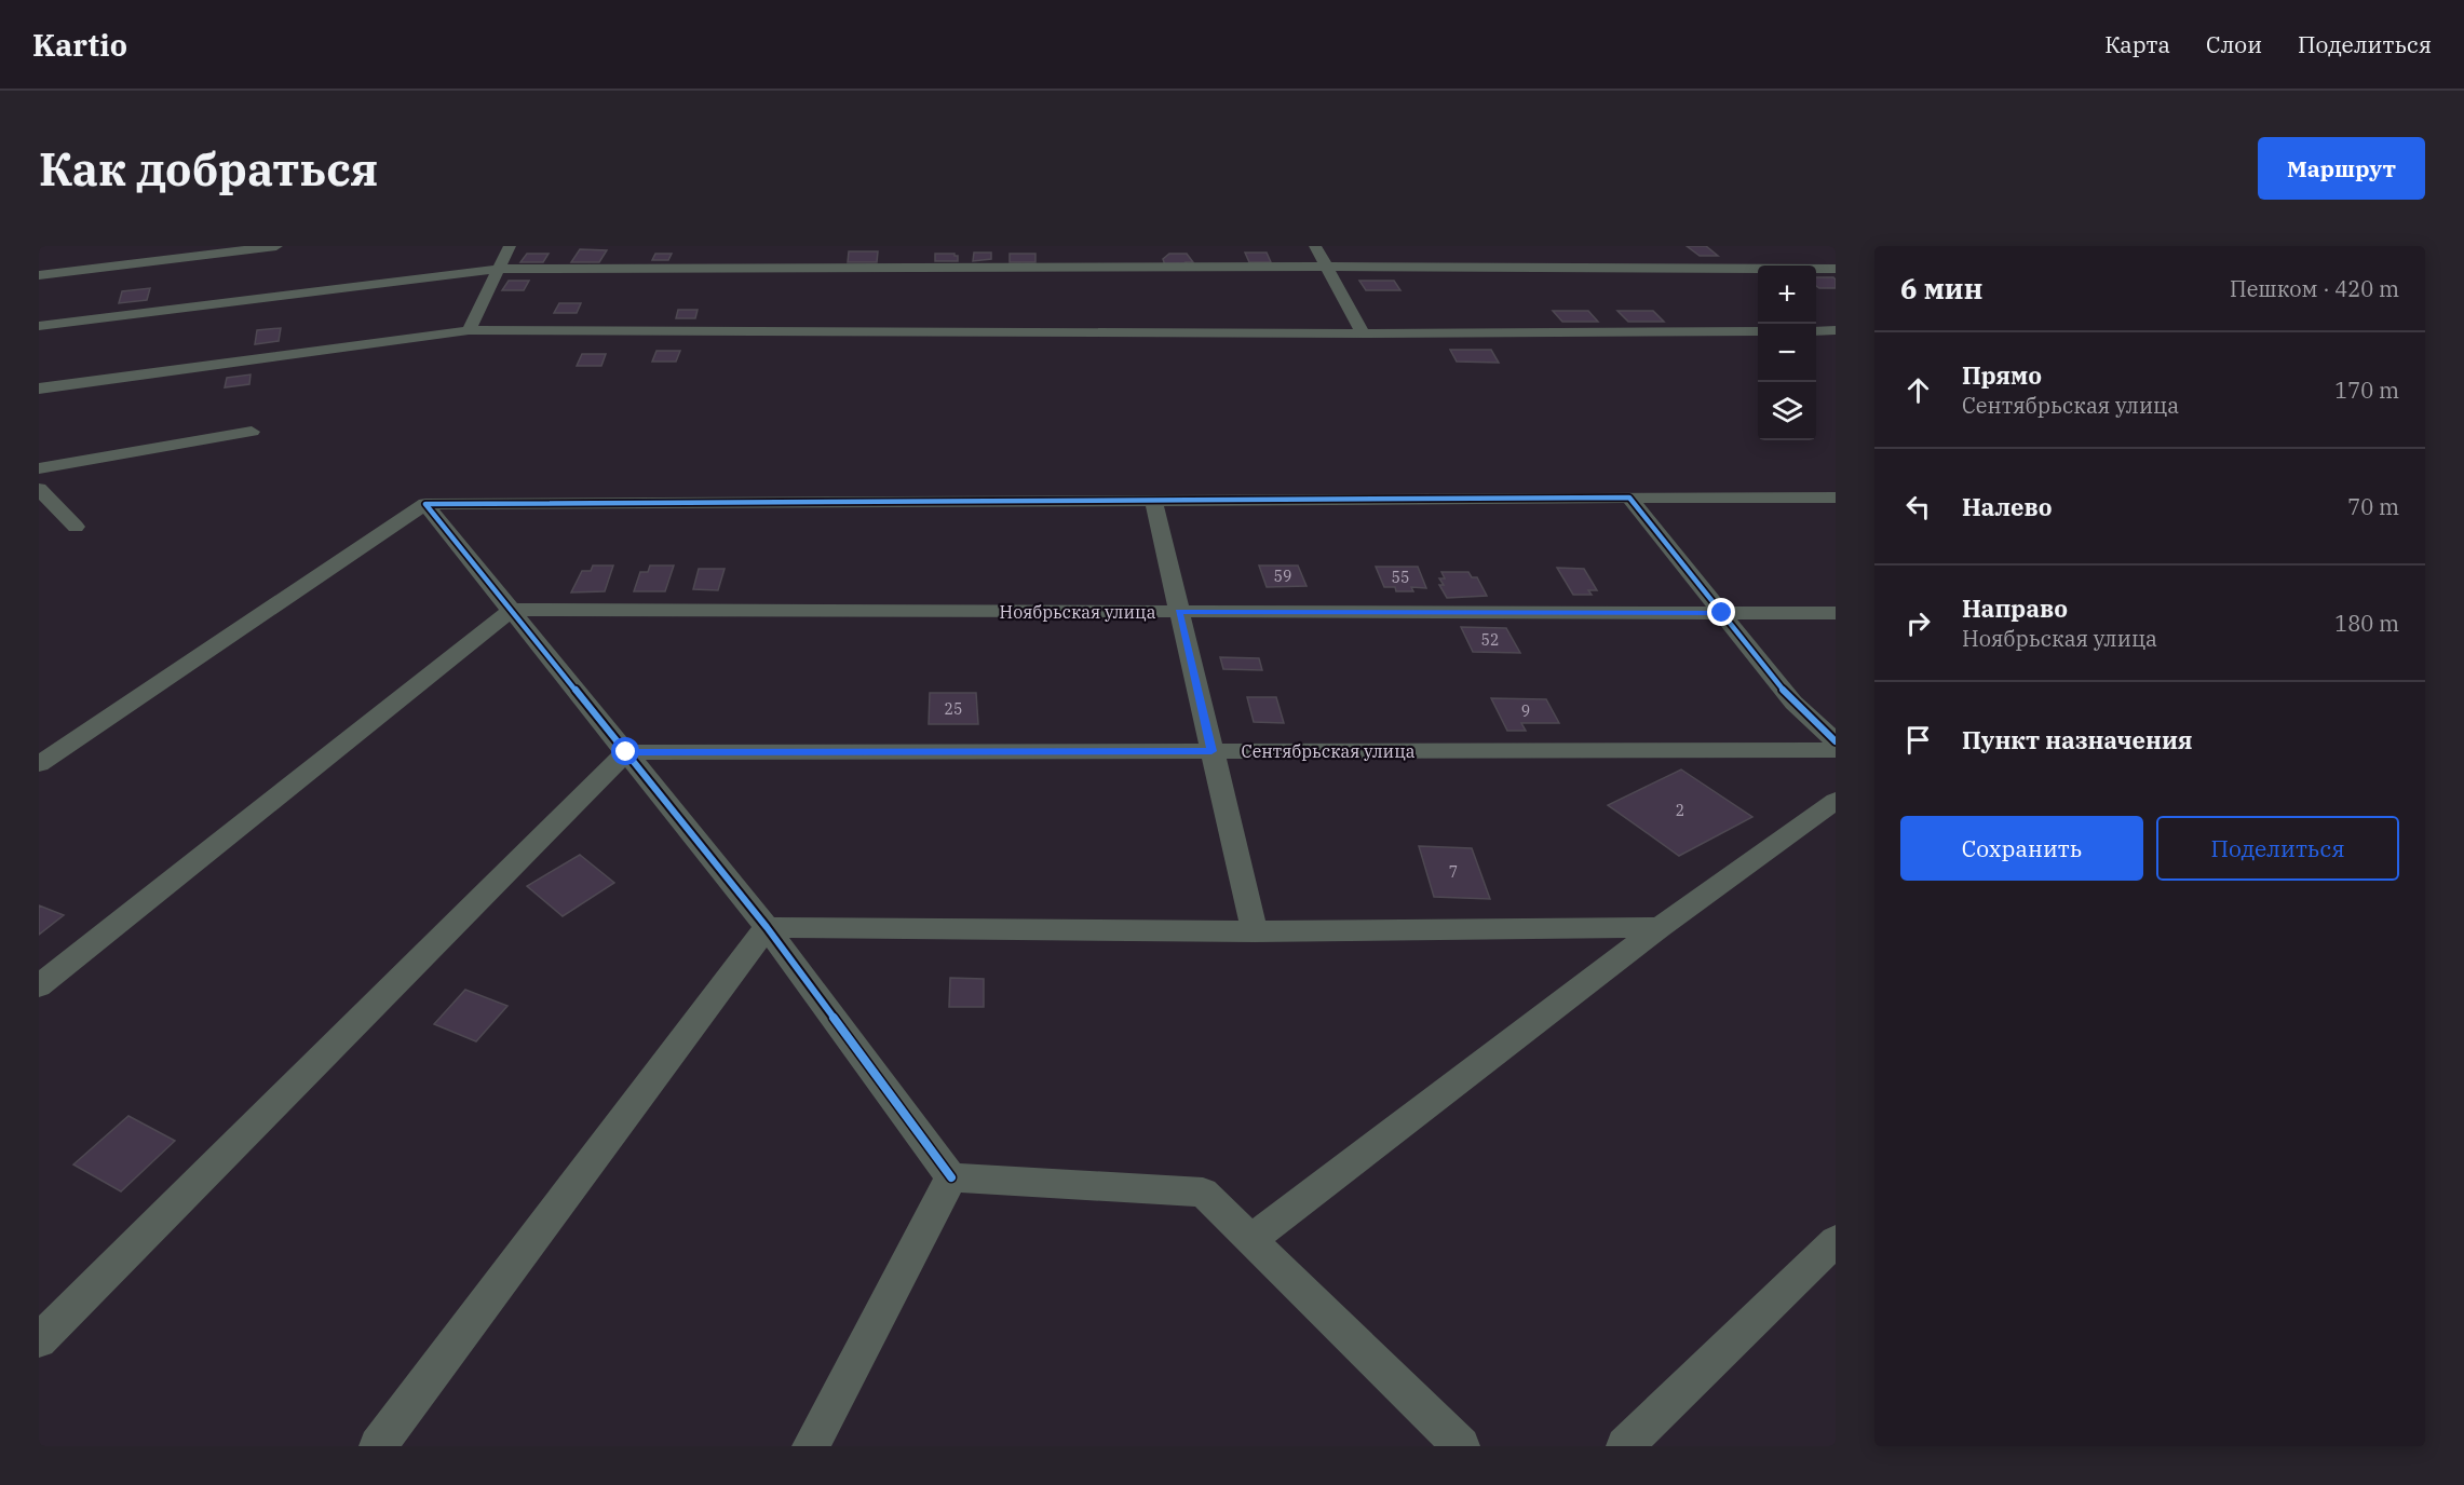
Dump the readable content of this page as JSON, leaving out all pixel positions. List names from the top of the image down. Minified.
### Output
{"streets":{"street":["Ноябрьская улица","Сентябрьская улица"]},"house_numbers":["59","55","52","25","9","2","7"],"page":{"header":"Kartio","nav":["Карта","Слои","Поделиться"],"buttons":["Маршрут",["Сохранить","Поделиться"]],"title":"Как добраться","heading":["6 мин","Пешком · 420 m"],"map_buttons":["+","−"],"list":[["Прямо","Сентябрьская улица","170 m"],["Налево","70 m"],["Направо","Ноябрьская улица","180 m"],"Пункт назначения"]}}
